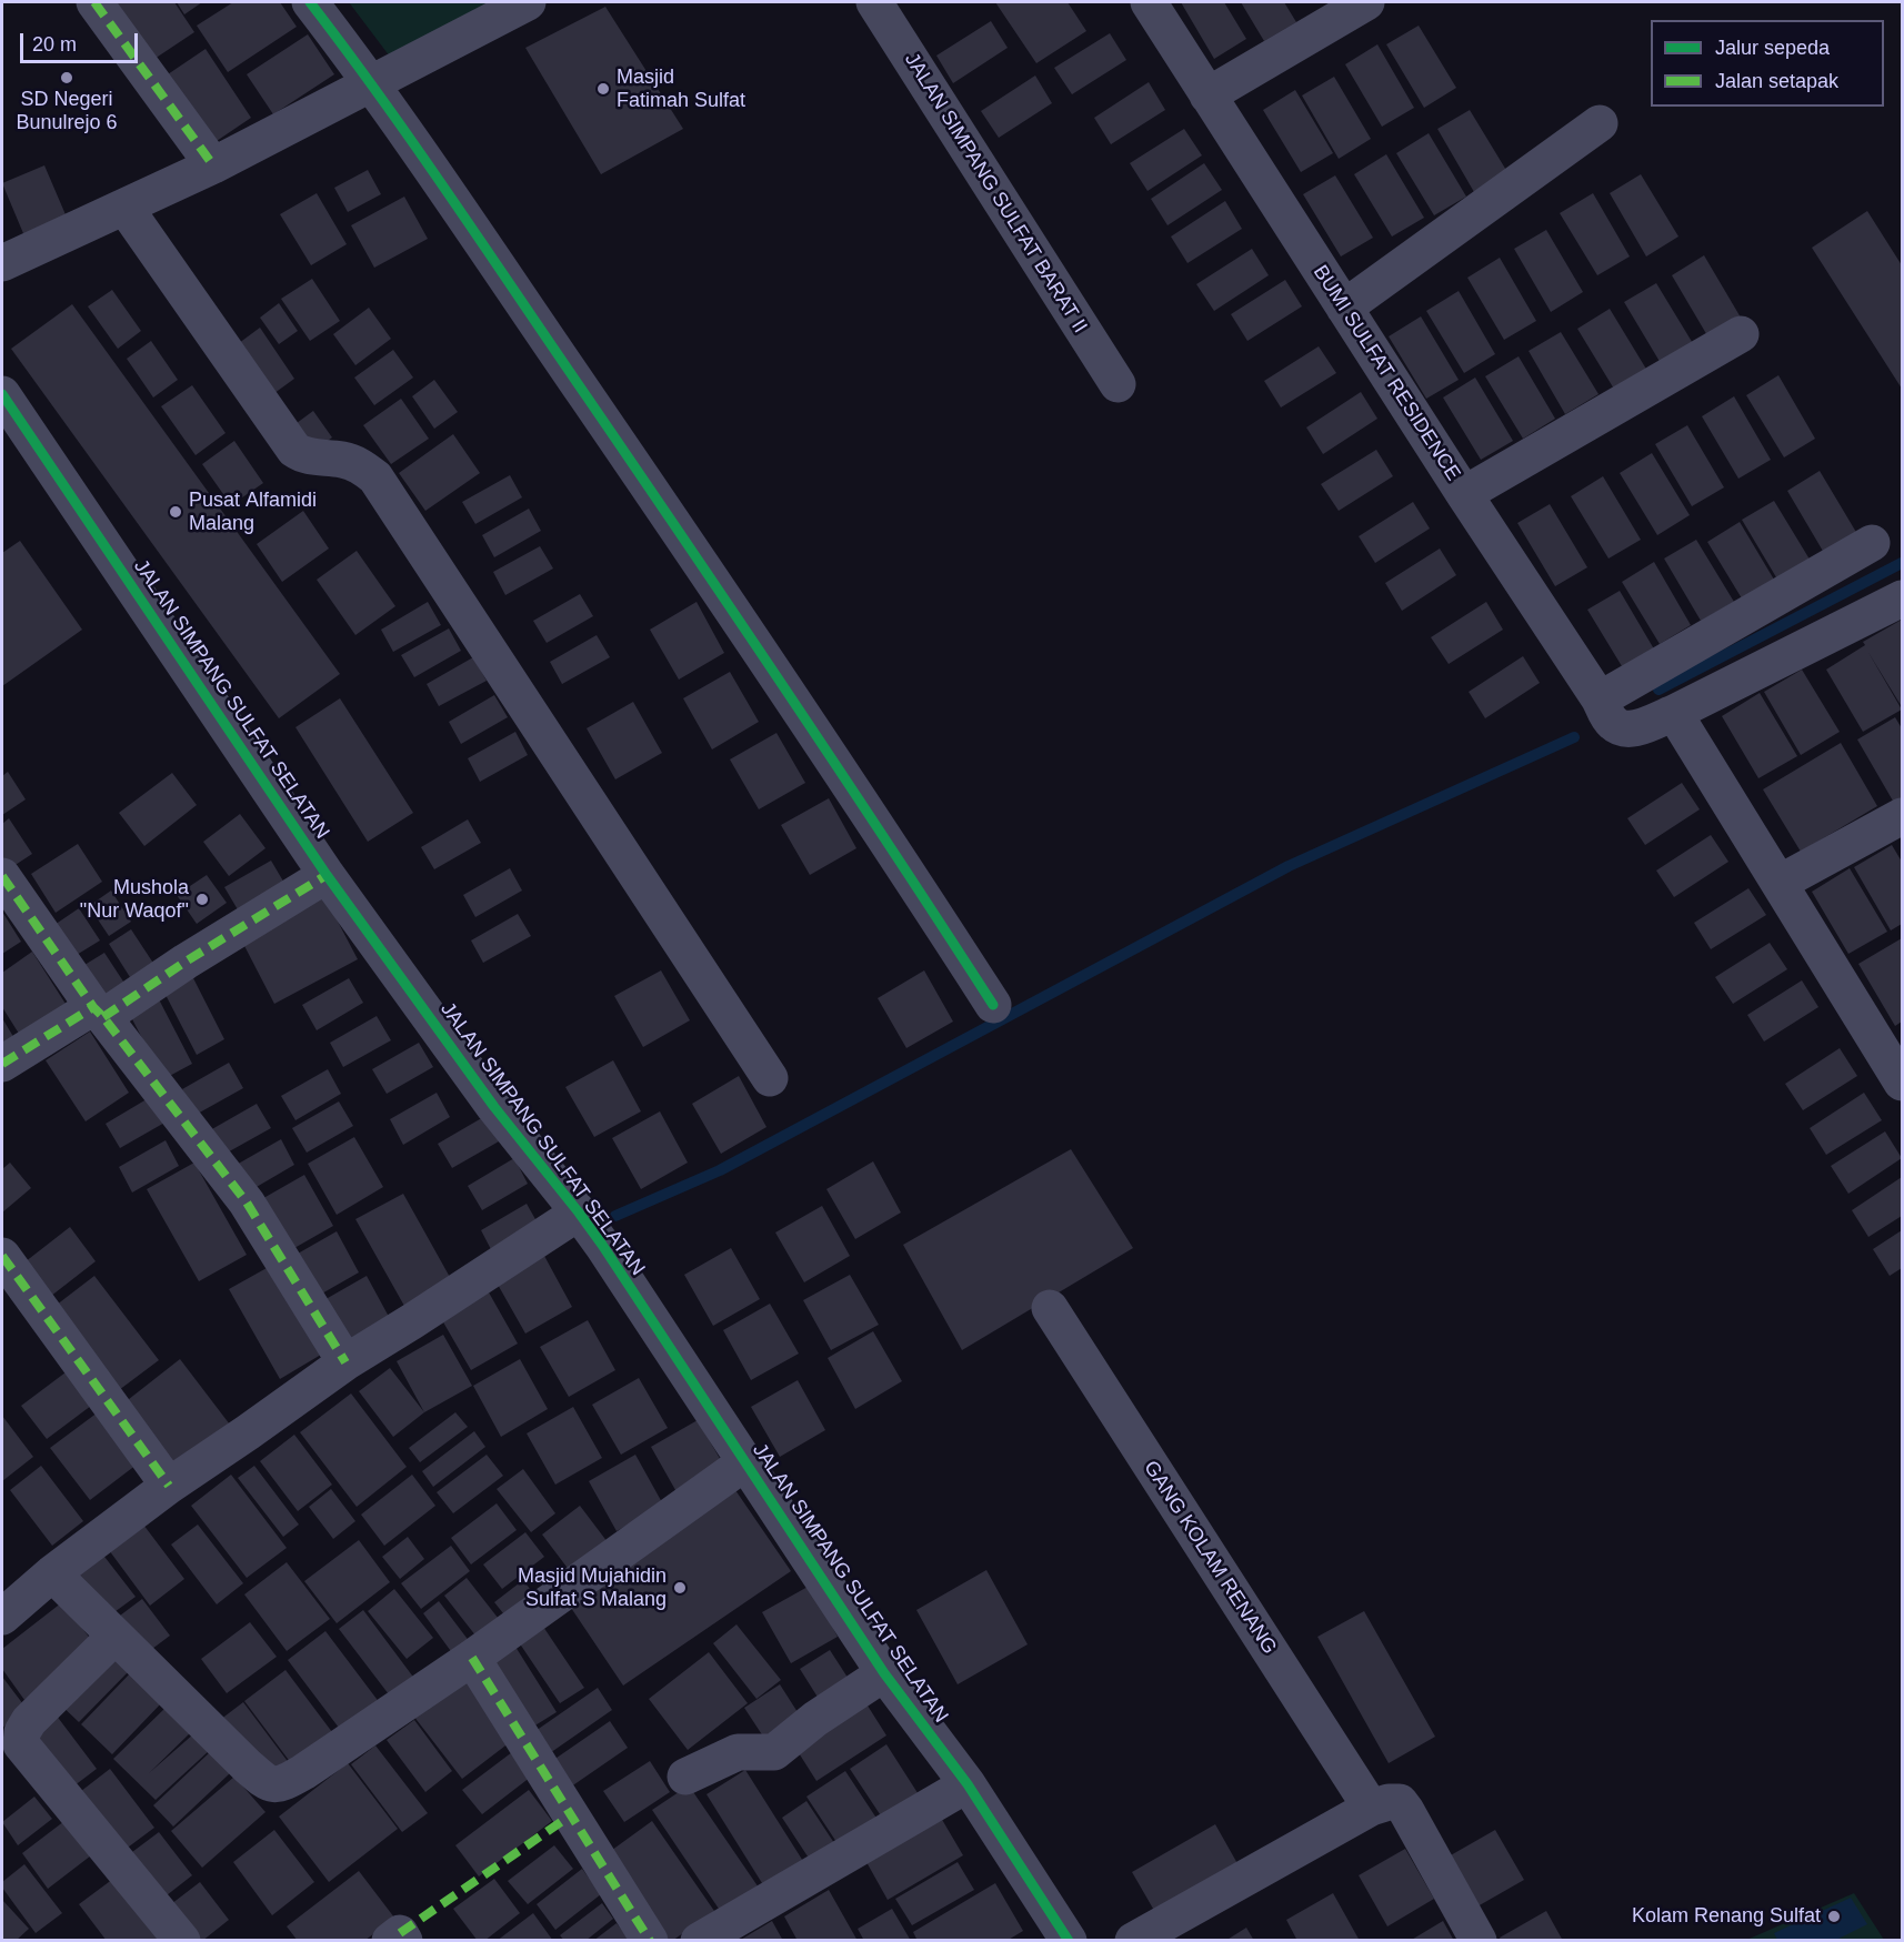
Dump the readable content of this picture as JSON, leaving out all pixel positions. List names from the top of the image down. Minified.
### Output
{"streets":{"street":["JALAN SIMPANG SULFAT BARAT II","BUMI SULFAT RESIDENCE","JALAN SIMPANG SULFAT SELATAN","GANG KOLAM RENANG"]},"places":["SD Negeri Bunulrejo 6","Masjid Fatimah Sulfat","Pusat Alfamidi Malang","Mushola \"Nur Waqof\"","Masjid Mujahidin Sulfat S Malang","Kolam Renang Sulfat"],"legend":["Jalur sepeda","Jalan setapak"],"scale_bar":"20 m"}
